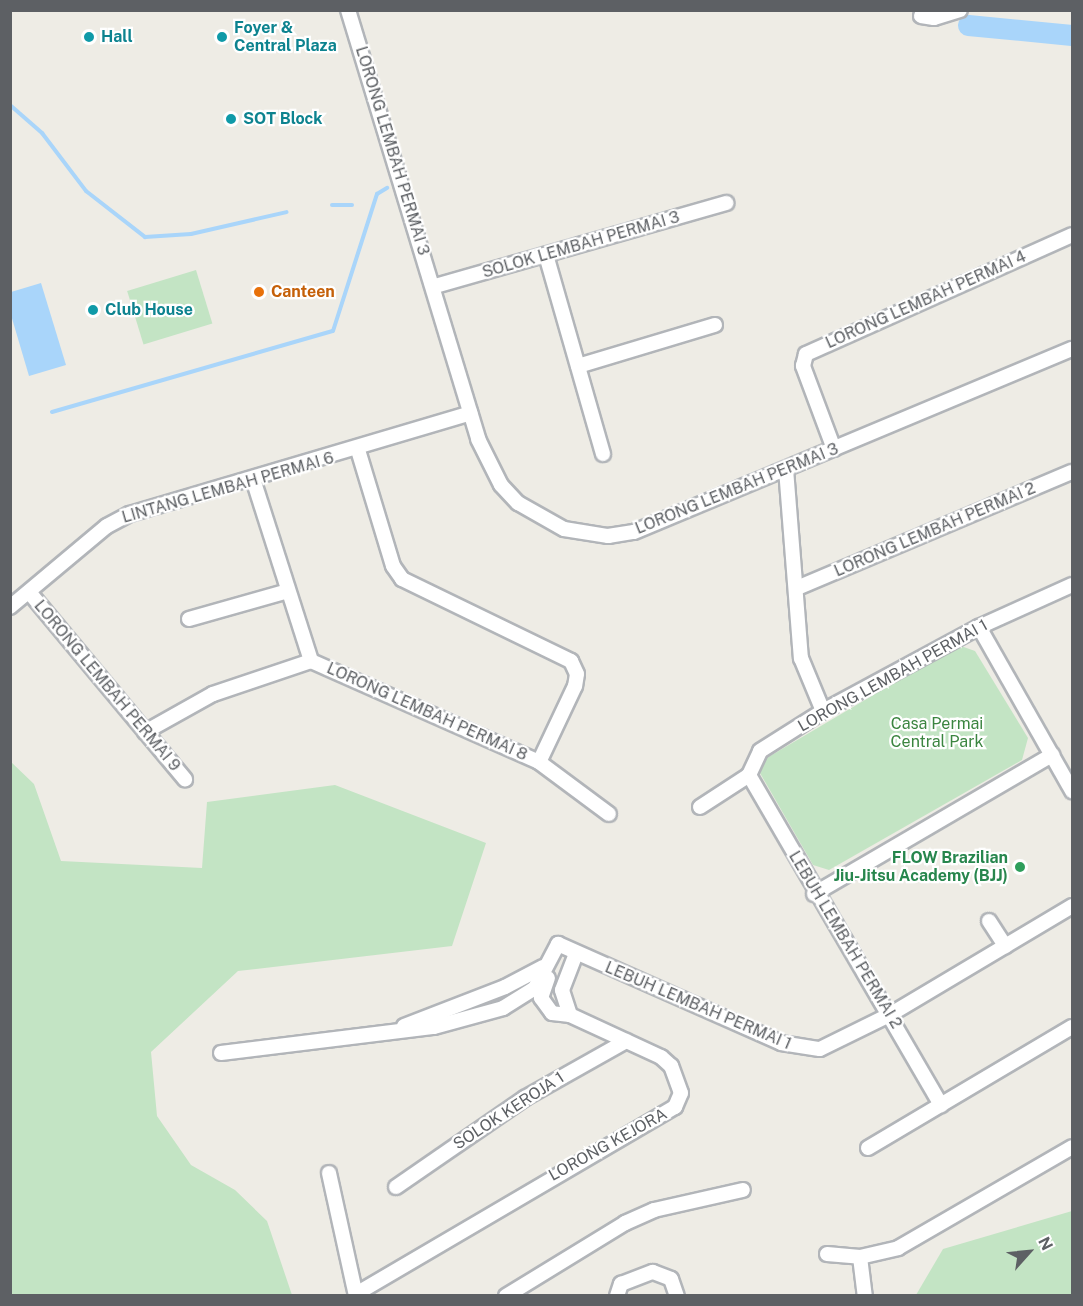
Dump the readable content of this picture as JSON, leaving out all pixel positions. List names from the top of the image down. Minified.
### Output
{"streets":{"street":["LORONG LEMBAH PERMAI 3","SOLOK LEMBAH PERMAI 3","LORONG LEMBAH PERMAI 4","LINTANG LEMBAH PERMAI 6","LORONG LEMBAH PERMAI 2","LORONG LEMBAH PERMAI 1","LORONG LEMBAH PERMAI 9","LORONG LEMBAH PERMAI 8","LEBUH LEMBAH PERMAI 2","LEBUH LEMBAH PERMAI 1","SOLOK KEROJA 1","LORONG KEJORA"]},"crossings":[["LORONG LEMBAH PERMAI 3","SOLOK LEMBAH PERMAI 3"],["LORONG LEMBAH PERMAI 3","LORONG LEMBAH PERMAI 4"],["LORONG LEMBAH PERMAI 3","LINTANG LEMBAH PERMAI 6"],["LINTANG LEMBAH PERMAI 6","LORONG LEMBAH PERMAI 9"],["LINTANG LEMBAH PERMAI 6","LORONG LEMBAH PERMAI 8"],["LORONG LEMBAH PERMAI 1","LEBUH LEMBAH PERMAI 2"],["LEBUH LEMBAH PERMAI 2","LEBUH LEMBAH PERMAI 1"],["LEBUH LEMBAH PERMAI 1","LORONG KEJORA"],["SOLOK KEROJA 1","LORONG KEJORA"]],"parks":["Casa Permai Central Park"],"places":["Hall","Foyer & Central Plaza","SOT Block","Canteen","Club House","FLOW Brazilian Jiu-Jitsu Academy (BJJ)"],"north":"top right"}
